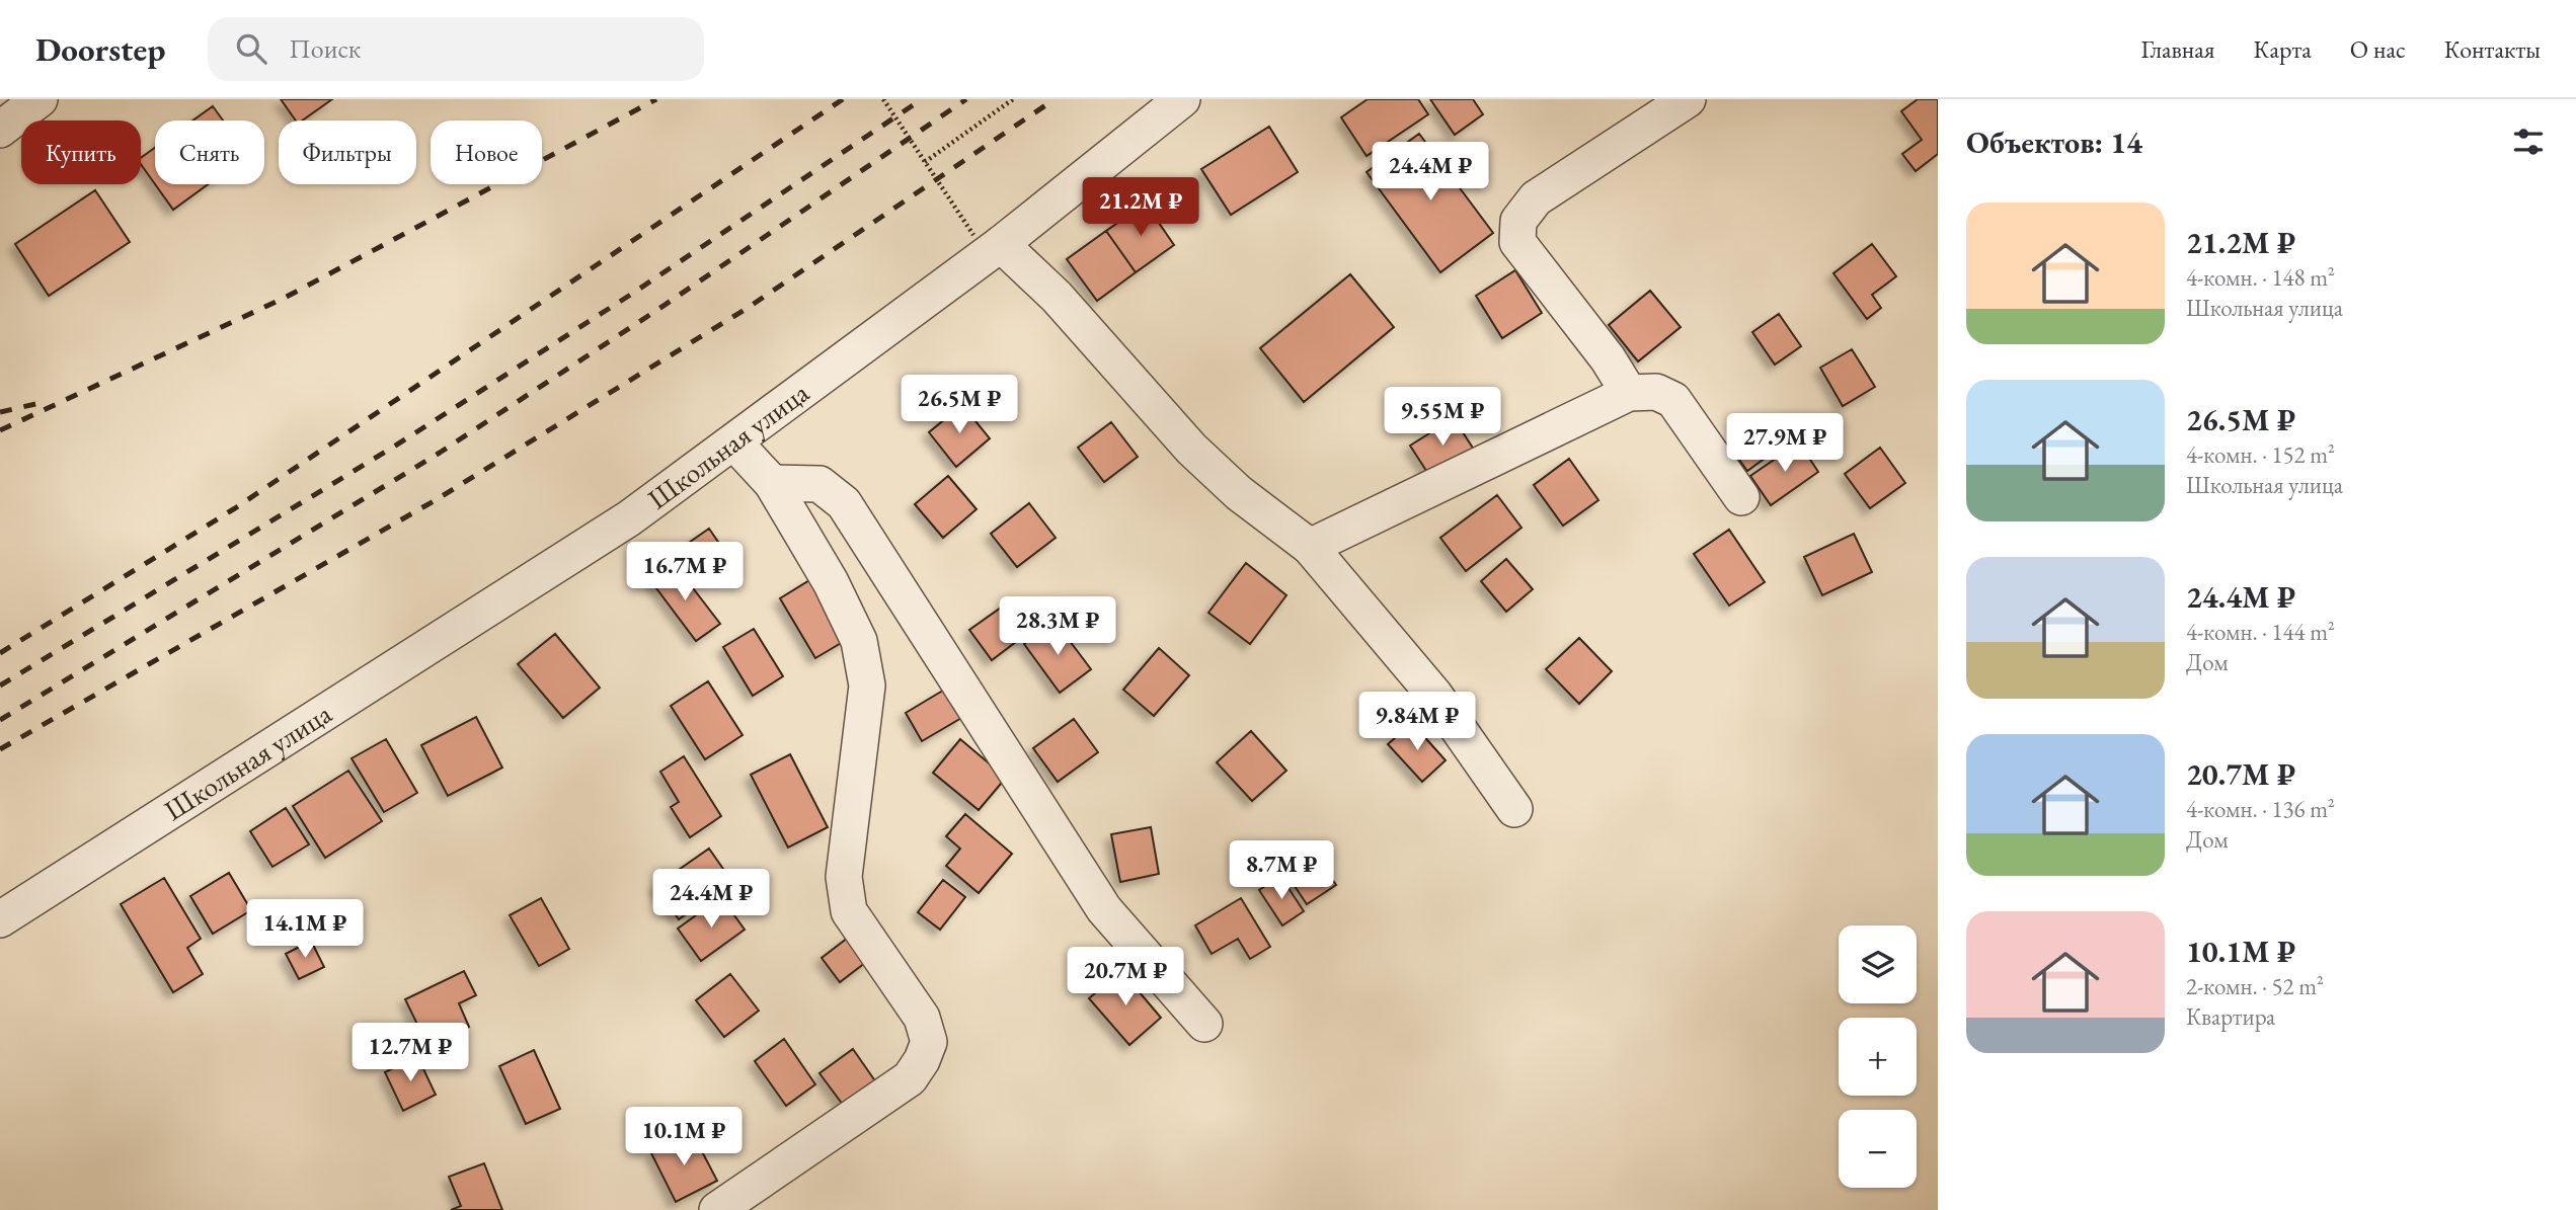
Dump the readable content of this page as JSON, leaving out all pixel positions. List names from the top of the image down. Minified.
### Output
{"streets":{"street":["Школьная улица"]},"page":{"header":"Doorstep","search":"Поиск","nav":["Главная","Карта","О нас","Контакты"],"heading":"Объектов: 14","chip":["Купить","Снять","Фильтры","Новое"],"price":["24.4M ₽","21.2M ₽","26.5M ₽","9.55M ₽","27.9M ₽","16.7M ₽","28.3M ₽","9.84M ₽","8.7M ₽","24.4M ₽","14.1M ₽","20.7M ₽","12.7M ₽","10.1M ₽"],"list":[{"name":"21.2M ₽","note":"4-комн. · 148 m² · Школьная улица"},{"name":"26.5M ₽","note":"4-комн. · 152 m² · Школьная улица"},{"name":"24.4M ₽","note":"4-комн. · 144 m² · Дом"},{"name":"20.7M ₽","note":"4-комн. · 136 m² · Дом"},{"name":"10.1M ₽","note":"2-комн. · 52 m² · Квартира"}],"map_buttons":["+","−"]}}
